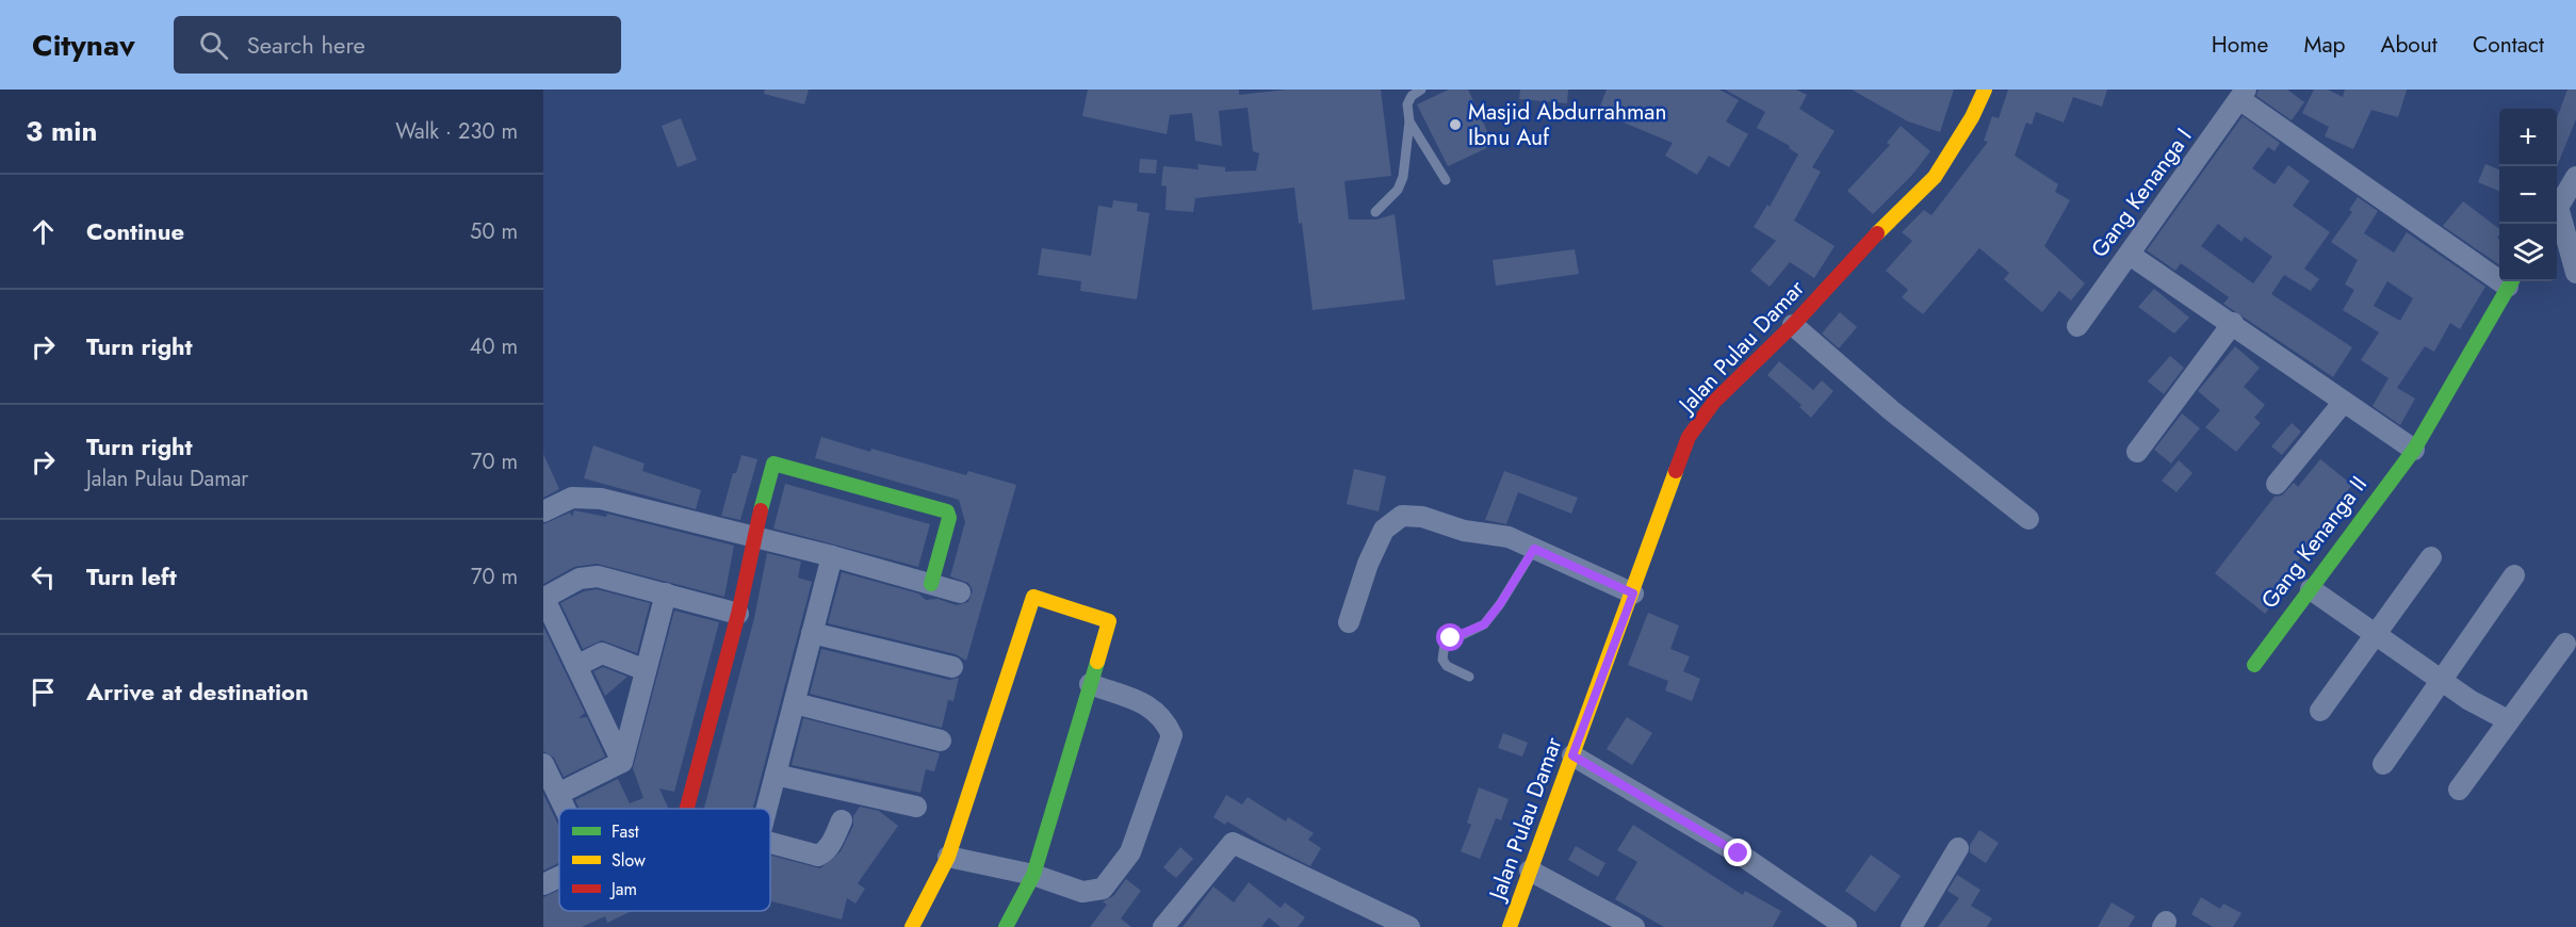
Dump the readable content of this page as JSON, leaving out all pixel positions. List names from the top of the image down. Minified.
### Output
{"streets":{"street":["Gang Kenanga I","Jalan Pulau Damar","Gang Kenanga II"]},"places":["Masjid Abdurrahman Ibnu Auf"],"legend":["Fast","Slow","Jam"],"page":{"header":"Citynav","search":"Search here","nav":["Home","Map","About","Contact"],"heading":["3 min","Walk · 230 m"],"map_buttons":["+","−"],"list":[["Continue","50 m"],["Turn right","40 m"],["Turn right","Jalan Pulau Damar","70 m"],["Turn left","70 m"],"Arrive at destination"]}}
